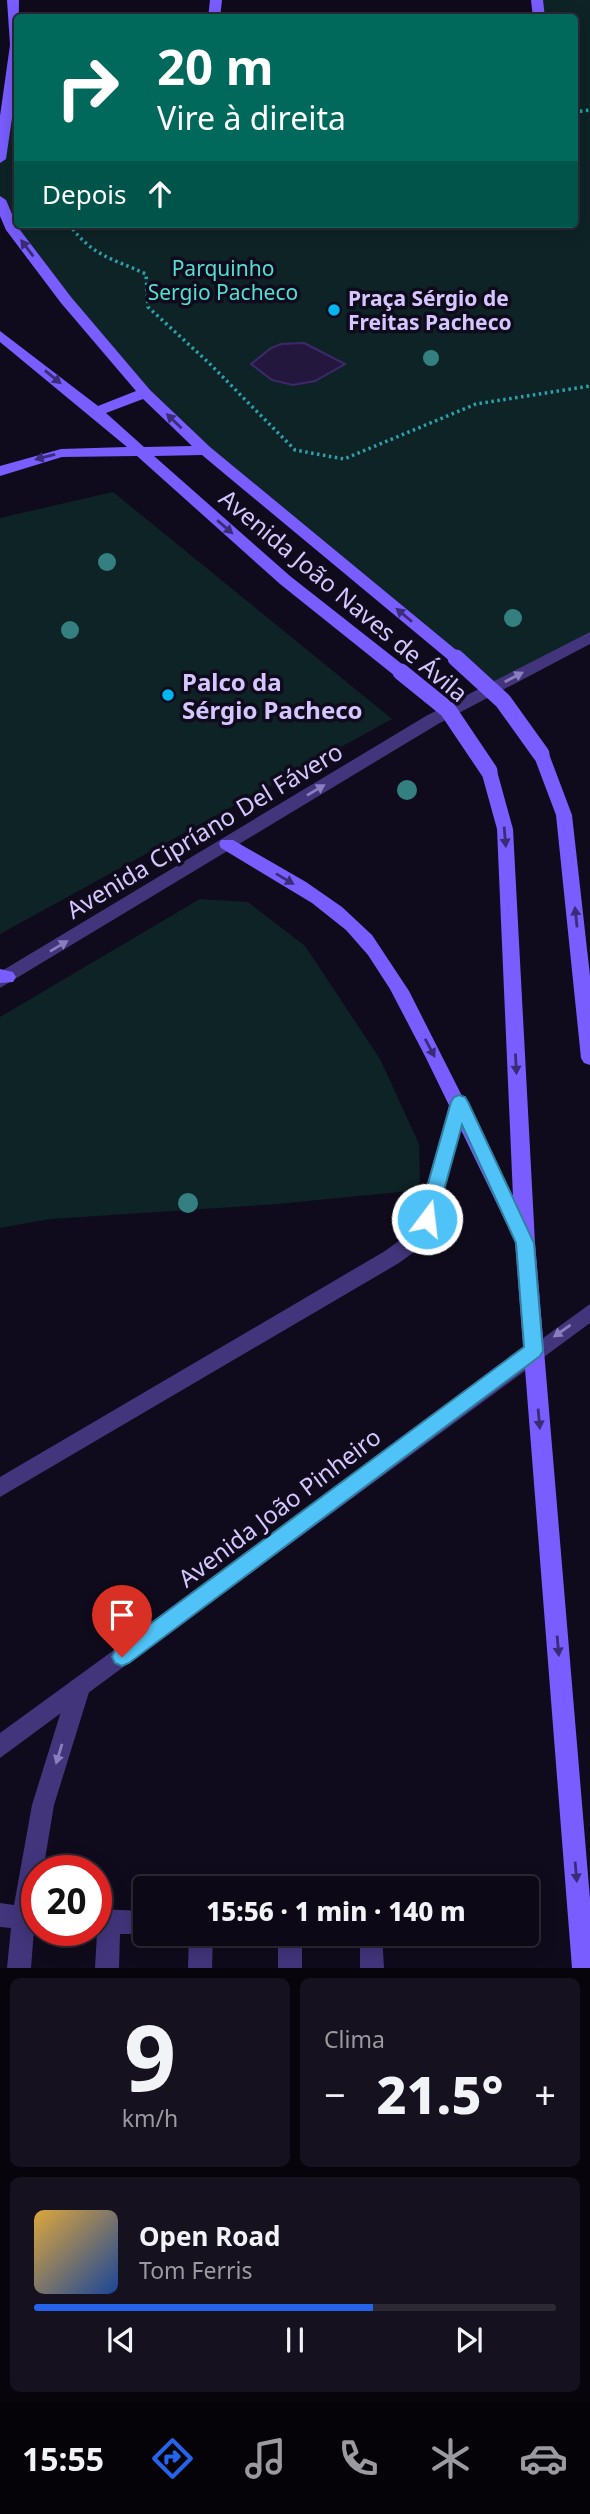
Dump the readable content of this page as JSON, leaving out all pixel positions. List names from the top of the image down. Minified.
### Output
{"streets":{"main road":["Avenida João Naves de Ávila"],"street":["Avenida Cipríano Del Fávero","Avenida João Pinheiro"]},"crossings":[["Avenida João Naves de Ávila","Avenida João Pinheiro"]],"one_way":["Avenida Cipríano Del Fávero"],"parks":["Parquinho Sergio Pacheco"],"places":["Praça Sérgio de Freitas Pacheco","Palco da Sérgio Pacheco"],"page":{"turn":["20 m","Vire à direita"],"then":"Depois","limit":"20","trip":"15:56 · 1 min · 140 m","tile":[["9","km/h"],"Clima"],"heat":["−","21.5°","+"],"song":["Open Road","Tom Ferris"],"tabs":"15:55"}}
